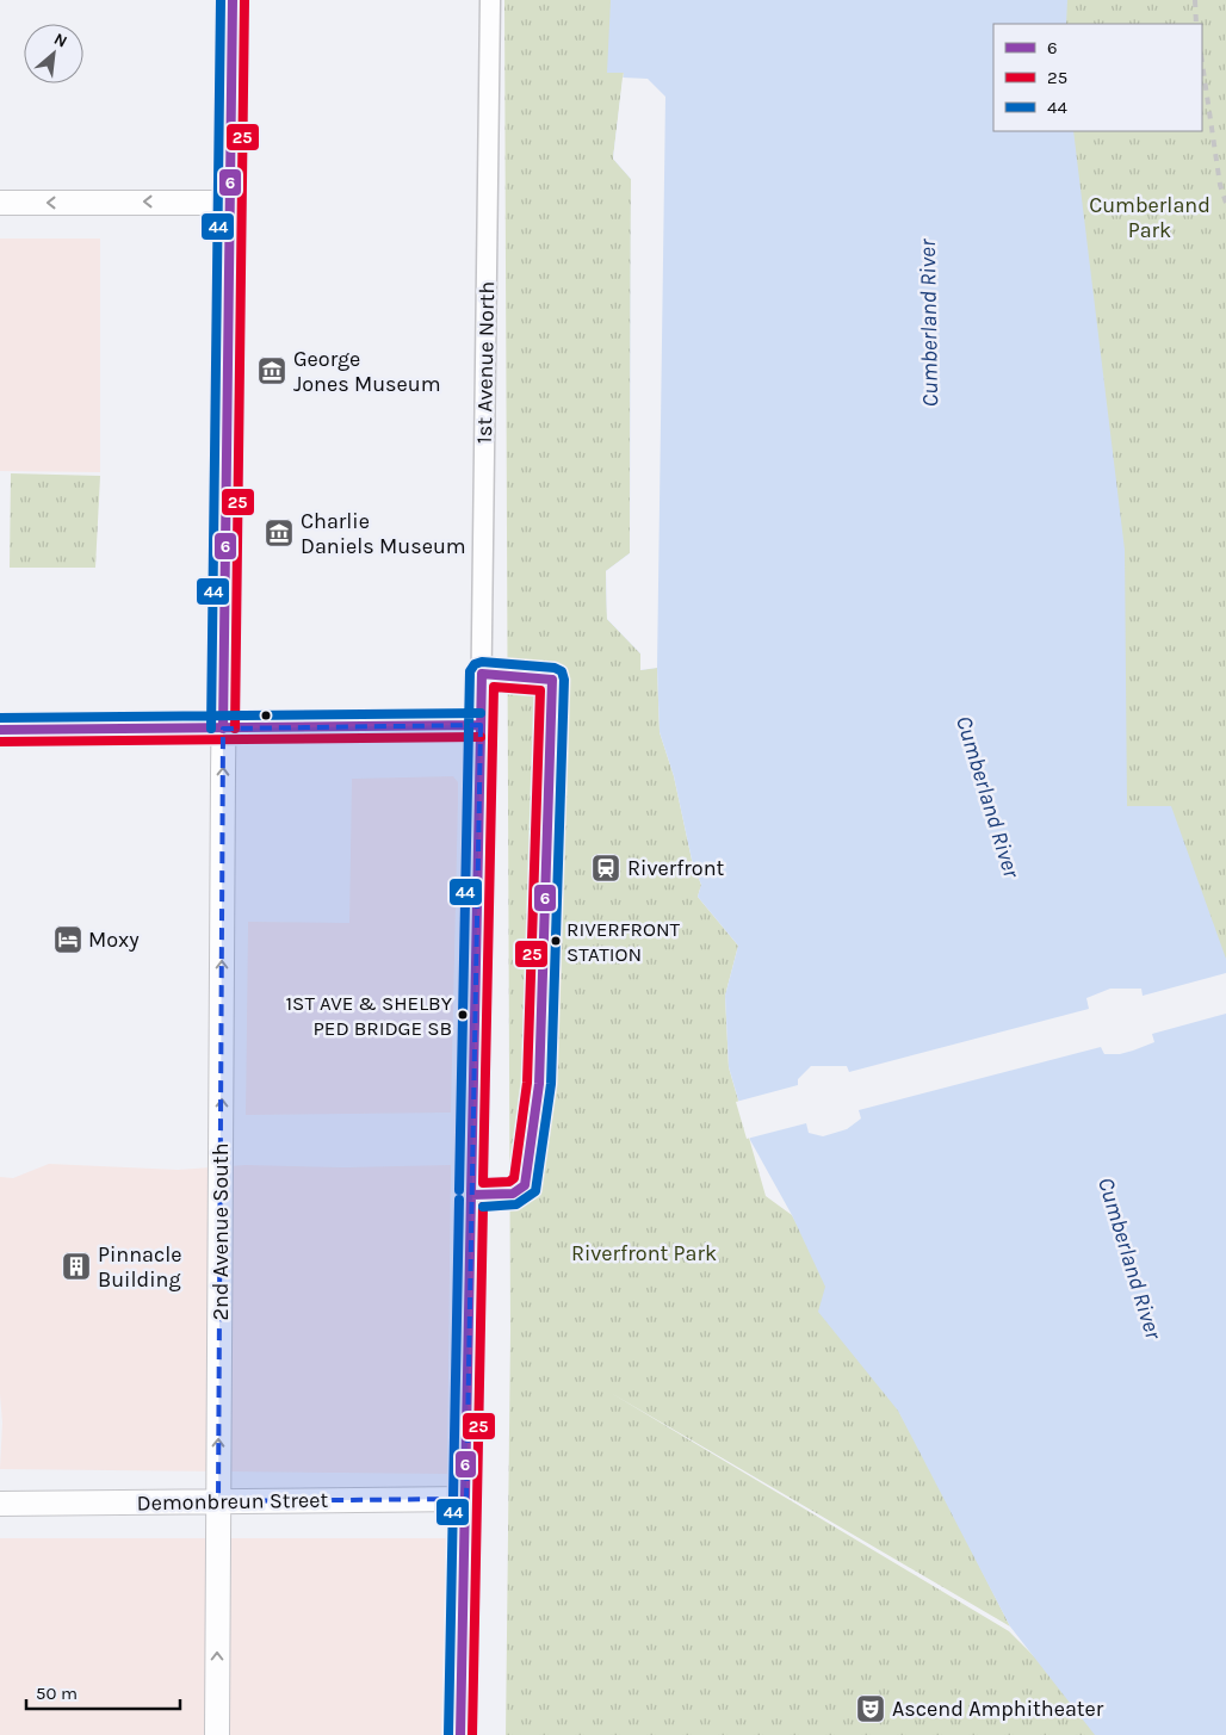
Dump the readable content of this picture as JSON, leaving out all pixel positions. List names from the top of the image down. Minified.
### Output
{"streets":{"street":["1st Avenue North","2nd Avenue South","Demonbreun Street"]},"crossings":[["2nd Avenue South","Demonbreun Street"]],"one_way":["2nd Avenue South"],"water":["Cumberland River"],"parks":["Cumberland Park","Riverfront Park"],"places":{"museum":["George Jones Museum","Charlie Daniels Museum"],"station":["Riverfront"],"hotel":["Moxy"],"other":["RIVERFRONT STATION","1ST AVE & SHELBY PED BRIDGE SB"],"building":["Pinnacle Building"],"theatre":["Ascend Amphitheater"]},"lines":["transit line 6","transit line 25","transit line 44"],"legend":["6","25","44"],"scale_bar":"50 m","north":"top right"}
